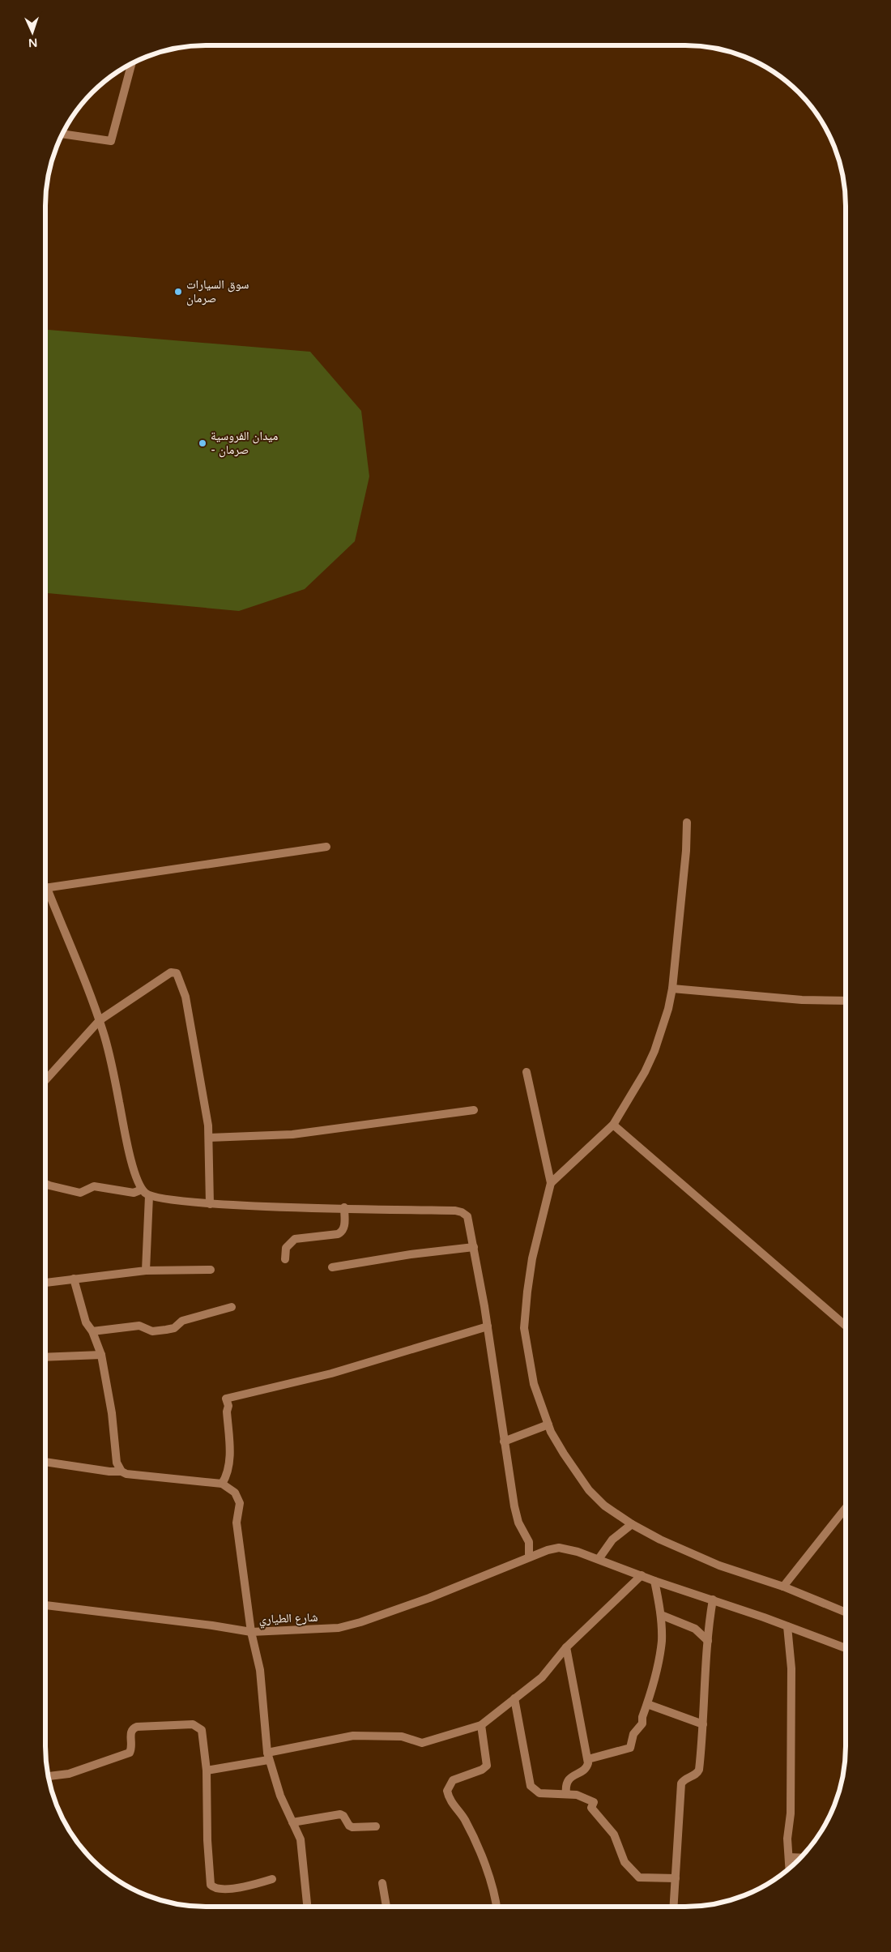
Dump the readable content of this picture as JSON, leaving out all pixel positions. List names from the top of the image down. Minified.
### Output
{"streets":{"street":["شارع الطياري"]},"places":["سوق السيارات صرمان","ميدان الفروسية - صرمان"],"north":"bottom"}
